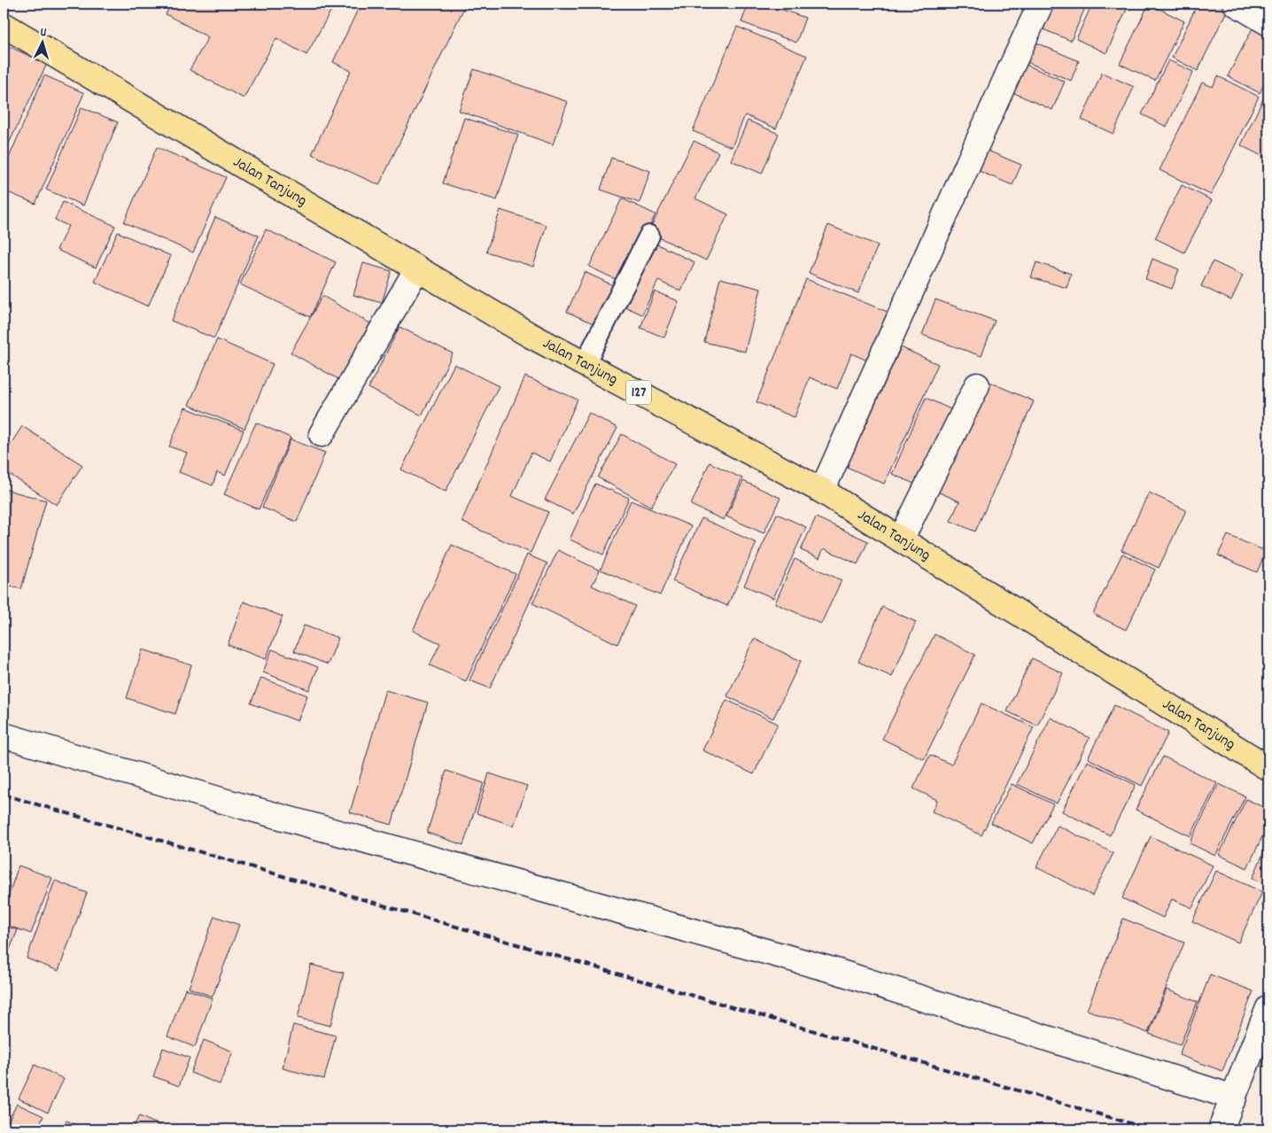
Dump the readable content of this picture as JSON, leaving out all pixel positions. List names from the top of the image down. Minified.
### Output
{"streets":{"main road":["Jalan Tanjung","127"]},"north":"top"}
